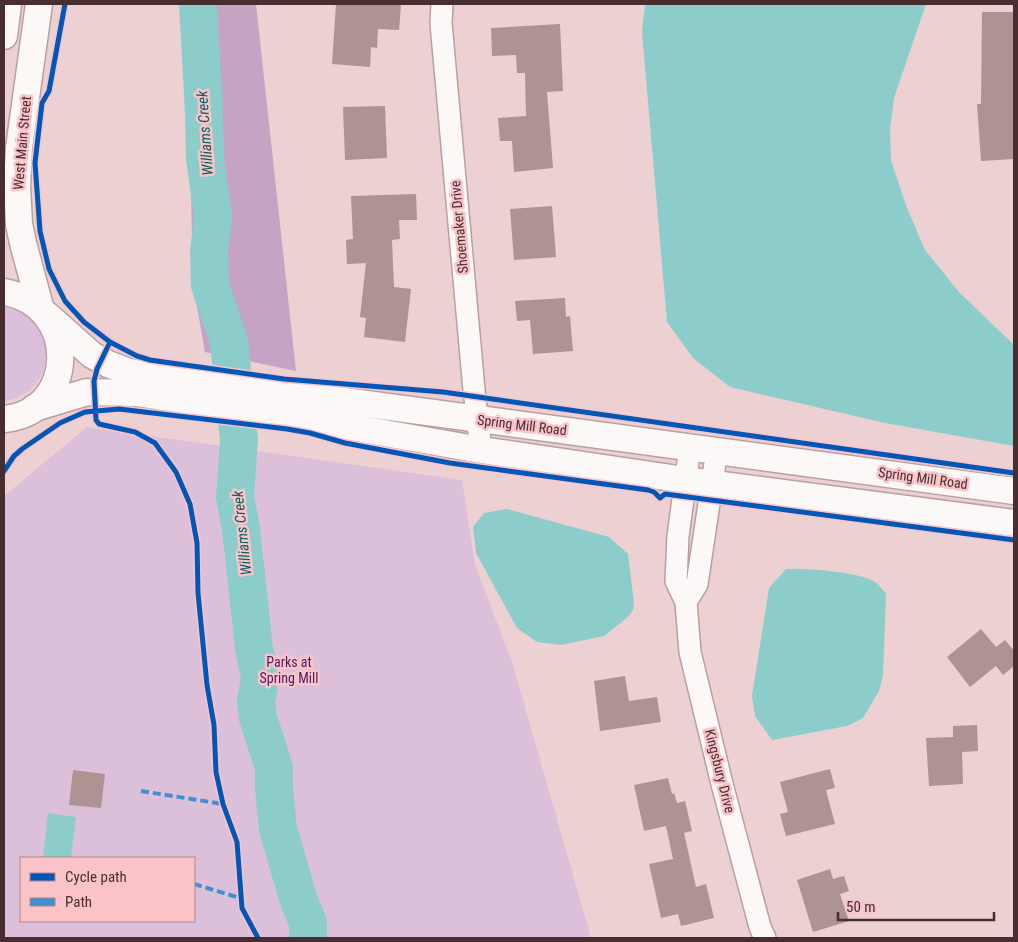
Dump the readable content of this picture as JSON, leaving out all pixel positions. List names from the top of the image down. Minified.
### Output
{"streets":{"street":["West Main Street","Shoemaker Drive","Spring Mill Road","Kingsbury Drive"]},"crossings":[["West Main Street","Spring Mill Road"],["Shoemaker Drive","Spring Mill Road"],["Spring Mill Road","Kingsbury Drive"]],"water":["Williams Creek"],"parks":["Parks at Spring Mill"],"legend":["Cycle path","Path"],"scale_bar":"50 m"}
